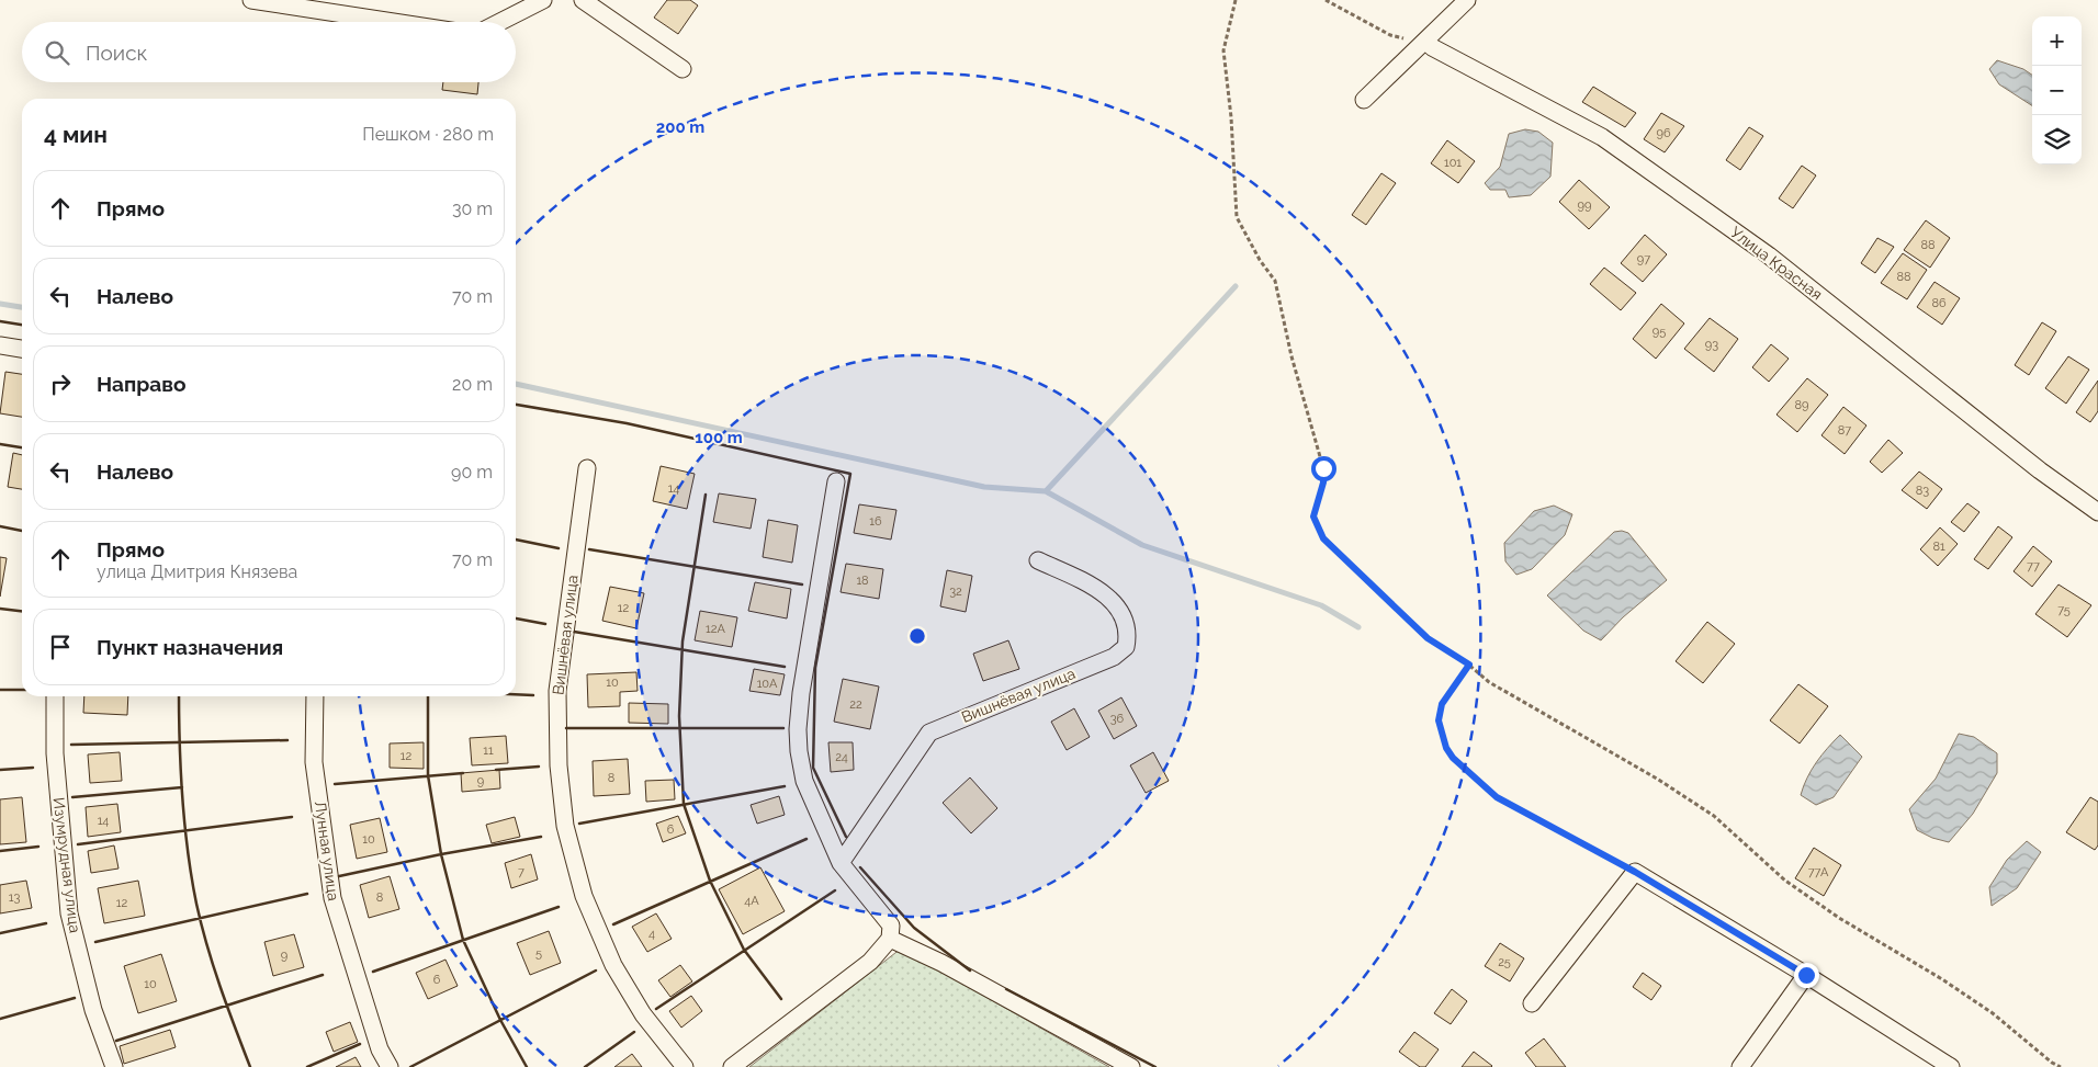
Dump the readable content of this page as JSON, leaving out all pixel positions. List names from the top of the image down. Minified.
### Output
{"streets":{"street":["Улица Красная","Вишнёвая улица","Лунная улица","Изумрудная улица"]},"house_numbers":["96","101","99","88","97","88","86","95","93","89","87","14","83","16","81","77","18","32","12","75","12А","10","10А","22","36","11","12","24","8","9","14","6","10","7","77А","13","8","4А","12","4","5","9","25","6","10"],"page":{"map_buttons":["+","−"],"search":"Поиск","heading":["4 мин","Пешком · 280 m"],"list":[["Прямо","30 m"],["Налево","70 m"],["Направо","20 m"],["Налево","90 m"],["Прямо","улица Дмитрия Князева","70 m"],"Пункт назначения"]},"rings":["200 m","100 m"]}
